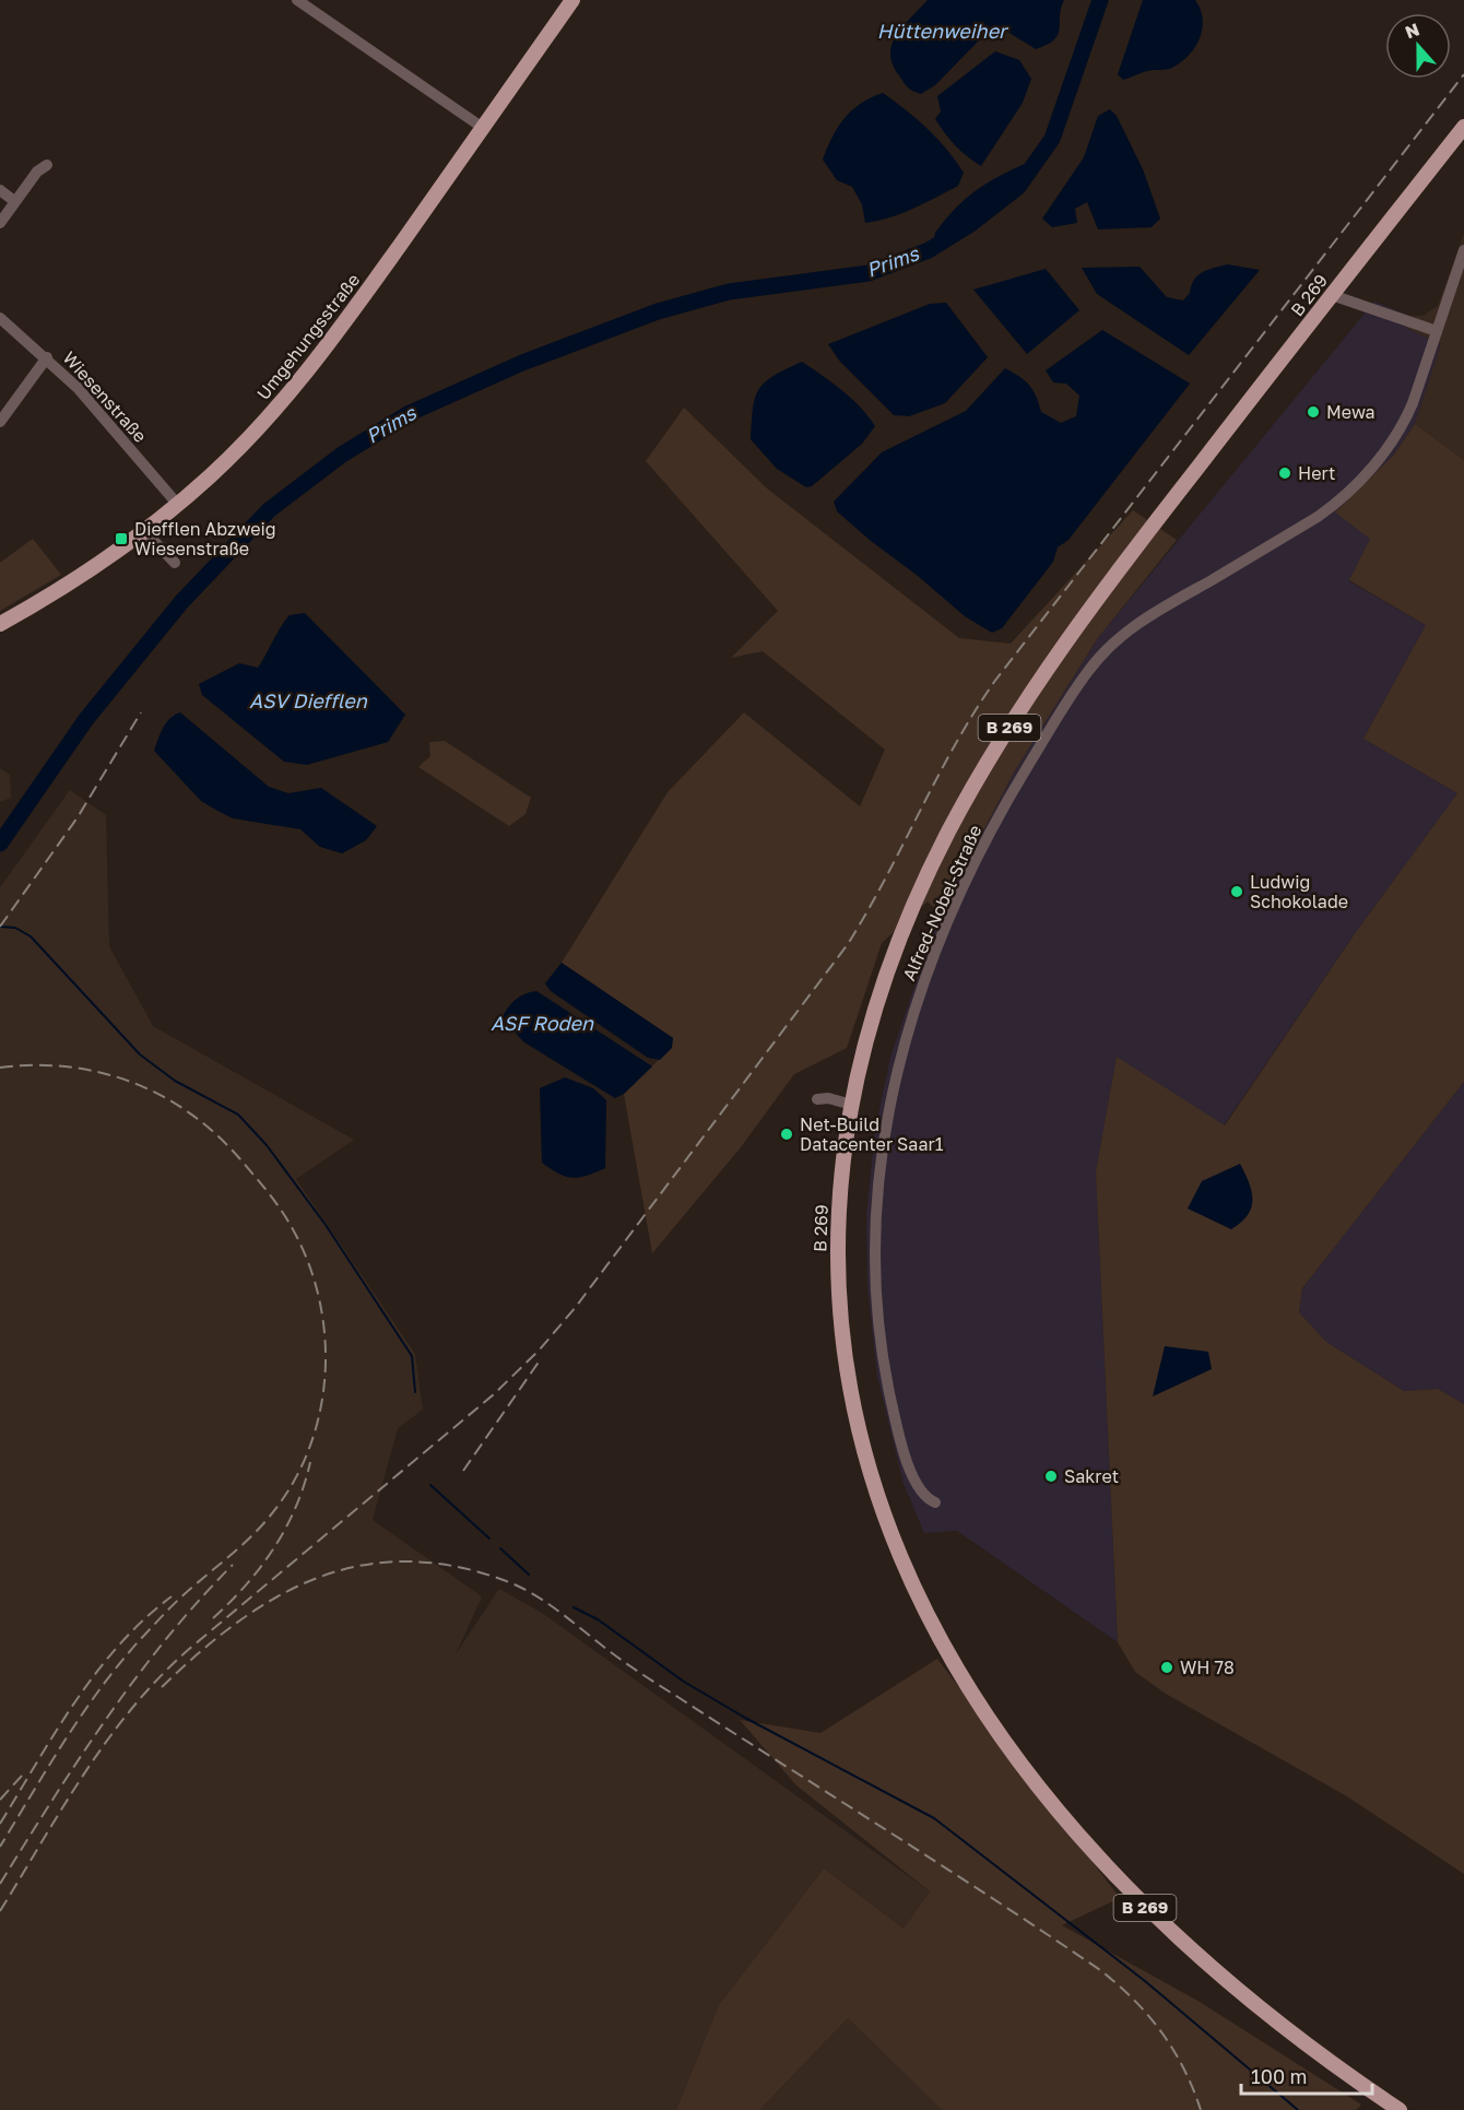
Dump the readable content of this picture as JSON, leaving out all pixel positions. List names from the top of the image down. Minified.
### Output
{"streets":{"main road":["B 269","Umgehungsstraße"],"street":["Wiesenstraße","Alfred-Nobel-Straße"]},"crossings":[["Umgehungsstraße","Wiesenstraße"]],"water":["Hüttenweiher","Prims","ASV Diefflen","ASF Roden"],"places":{"other":["Mewa","Hert","Ludwig Schokolade","Net-Build Datacenter Saar1","Sakret","WH 78"],"transit":["Diefflen Abzweig Wiesenstraße"]},"scale_bar":"100 m","north":"top"}
